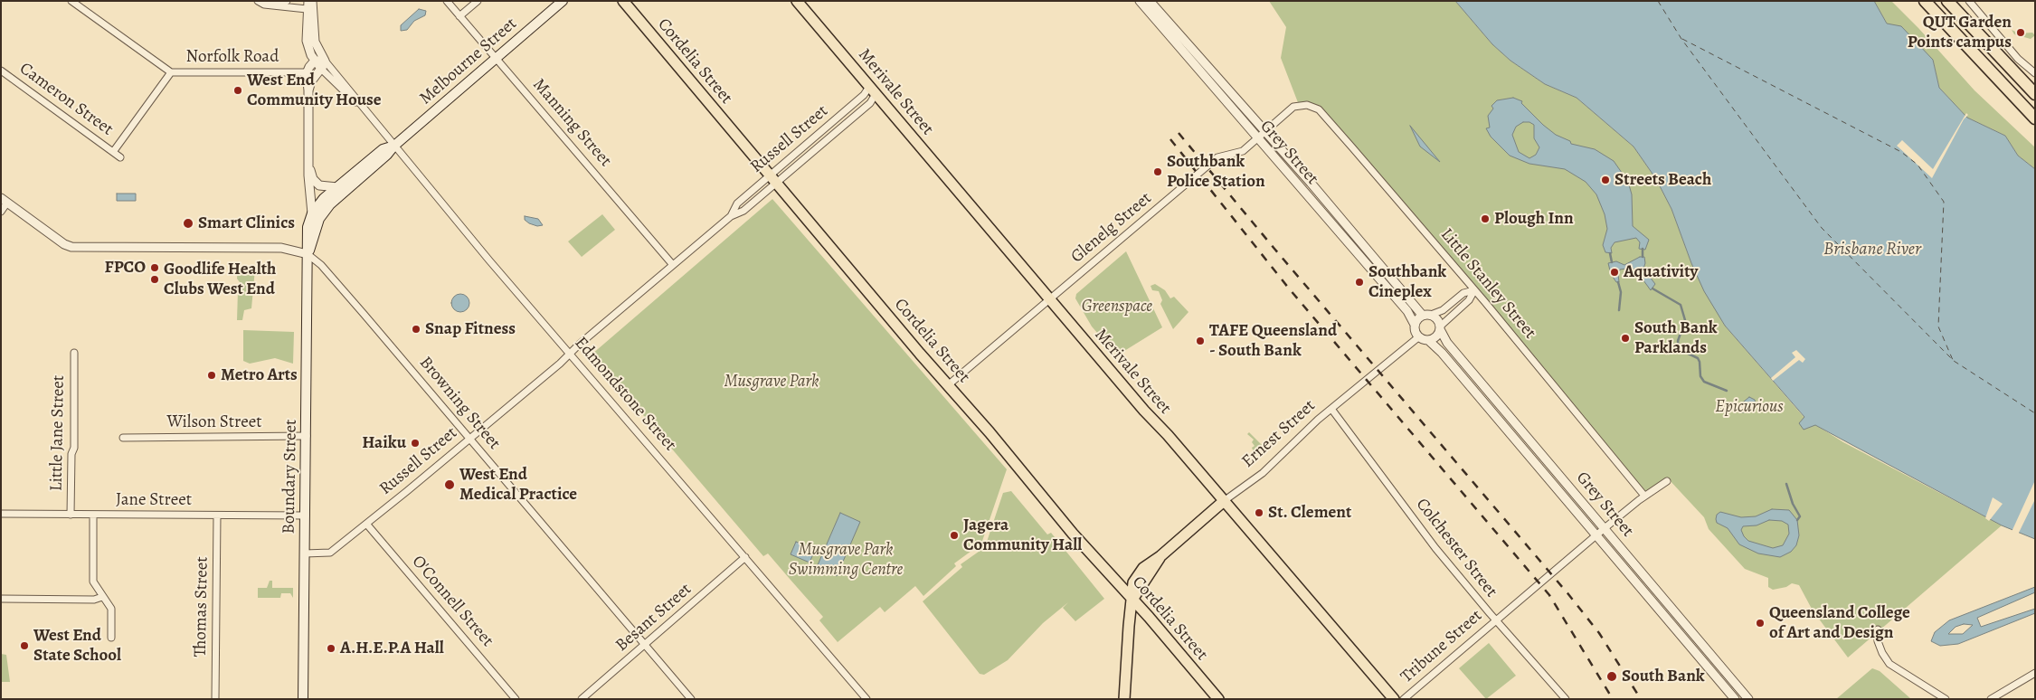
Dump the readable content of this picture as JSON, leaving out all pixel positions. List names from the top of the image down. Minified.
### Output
{"streets":{"main road":["Melbourne Street","Cordelia Street","Merivale Street","Ernest Street","Boundary Street"],"street":["Norfolk Road","Cameron Street","Manning Street","Russell Street","Grey Street","Glenelg Street","Little Stanley Street","Edmondstone Street","Browning Street","Wilson Street","Little Jane Street","Jane Street","Colchester Street","O'Connell Street","Thomas Street","Besant Street","Tribune Street"]},"crossings":[["Norfolk Road","Cameron Street"],["Melbourne Street","Manning Street"],["Melbourne Street","Edmondstone Street"],["Melbourne Street","Browning Street"],["Melbourne Street","Boundary Street"],["Cordelia Street","Russell Street"],["Cordelia Street","Glenelg Street"],["Cordelia Street","Ernest Street"],["Merivale Street","Russell Street"],["Merivale Street","Glenelg Street"],["Merivale Street","Ernest Street"],["Manning Street","Russell Street"],["Russell Street","Edmondstone Street"],["Russell Street","Browning Street"],["Russell Street","Boundary Street"],["Russell Street","O'Connell Street"],["Grey Street","Glenelg Street"],["Grey Street","Ernest Street"],["Grey Street","Tribune Street"],["Glenelg Street","Little Stanley Street"],["Little Stanley Street","Tribune Street"],["Edmondstone Street","Besant Street"],["Browning Street","Boundary Street"],["Browning Street","Besant Street"],["Wilson Street","Boundary Street"],["Little Jane Street","Jane Street"],["Ernest Street","Colchester Street"],["Boundary Street","Jane Street"],["Jane Street","Thomas Street"],["Colchester Street","Tribune Street"]],"water":["Brisbane River"],"parks":["Greenspace","Musgrave Park","Epicurious","Musgrave Park Swimming Centre"],"places":["QUT Garden Points campus","West End Community House","Southbank Police Station","Streets Beach","Plough Inn","Smart Clinics","FPCO","Aquativity","Goodlife Health Clubs West End","Southbank Cineplex","Snap Fitness","South Bank Parklands","TAFE Queensland - South Bank","Metro Arts","Haiku","West End Medical Practice","St. Clement","Jagera Community Hall","Queensland College of Art and Design","West End State School","A.H.E.P.A Hall","South Bank"]}
